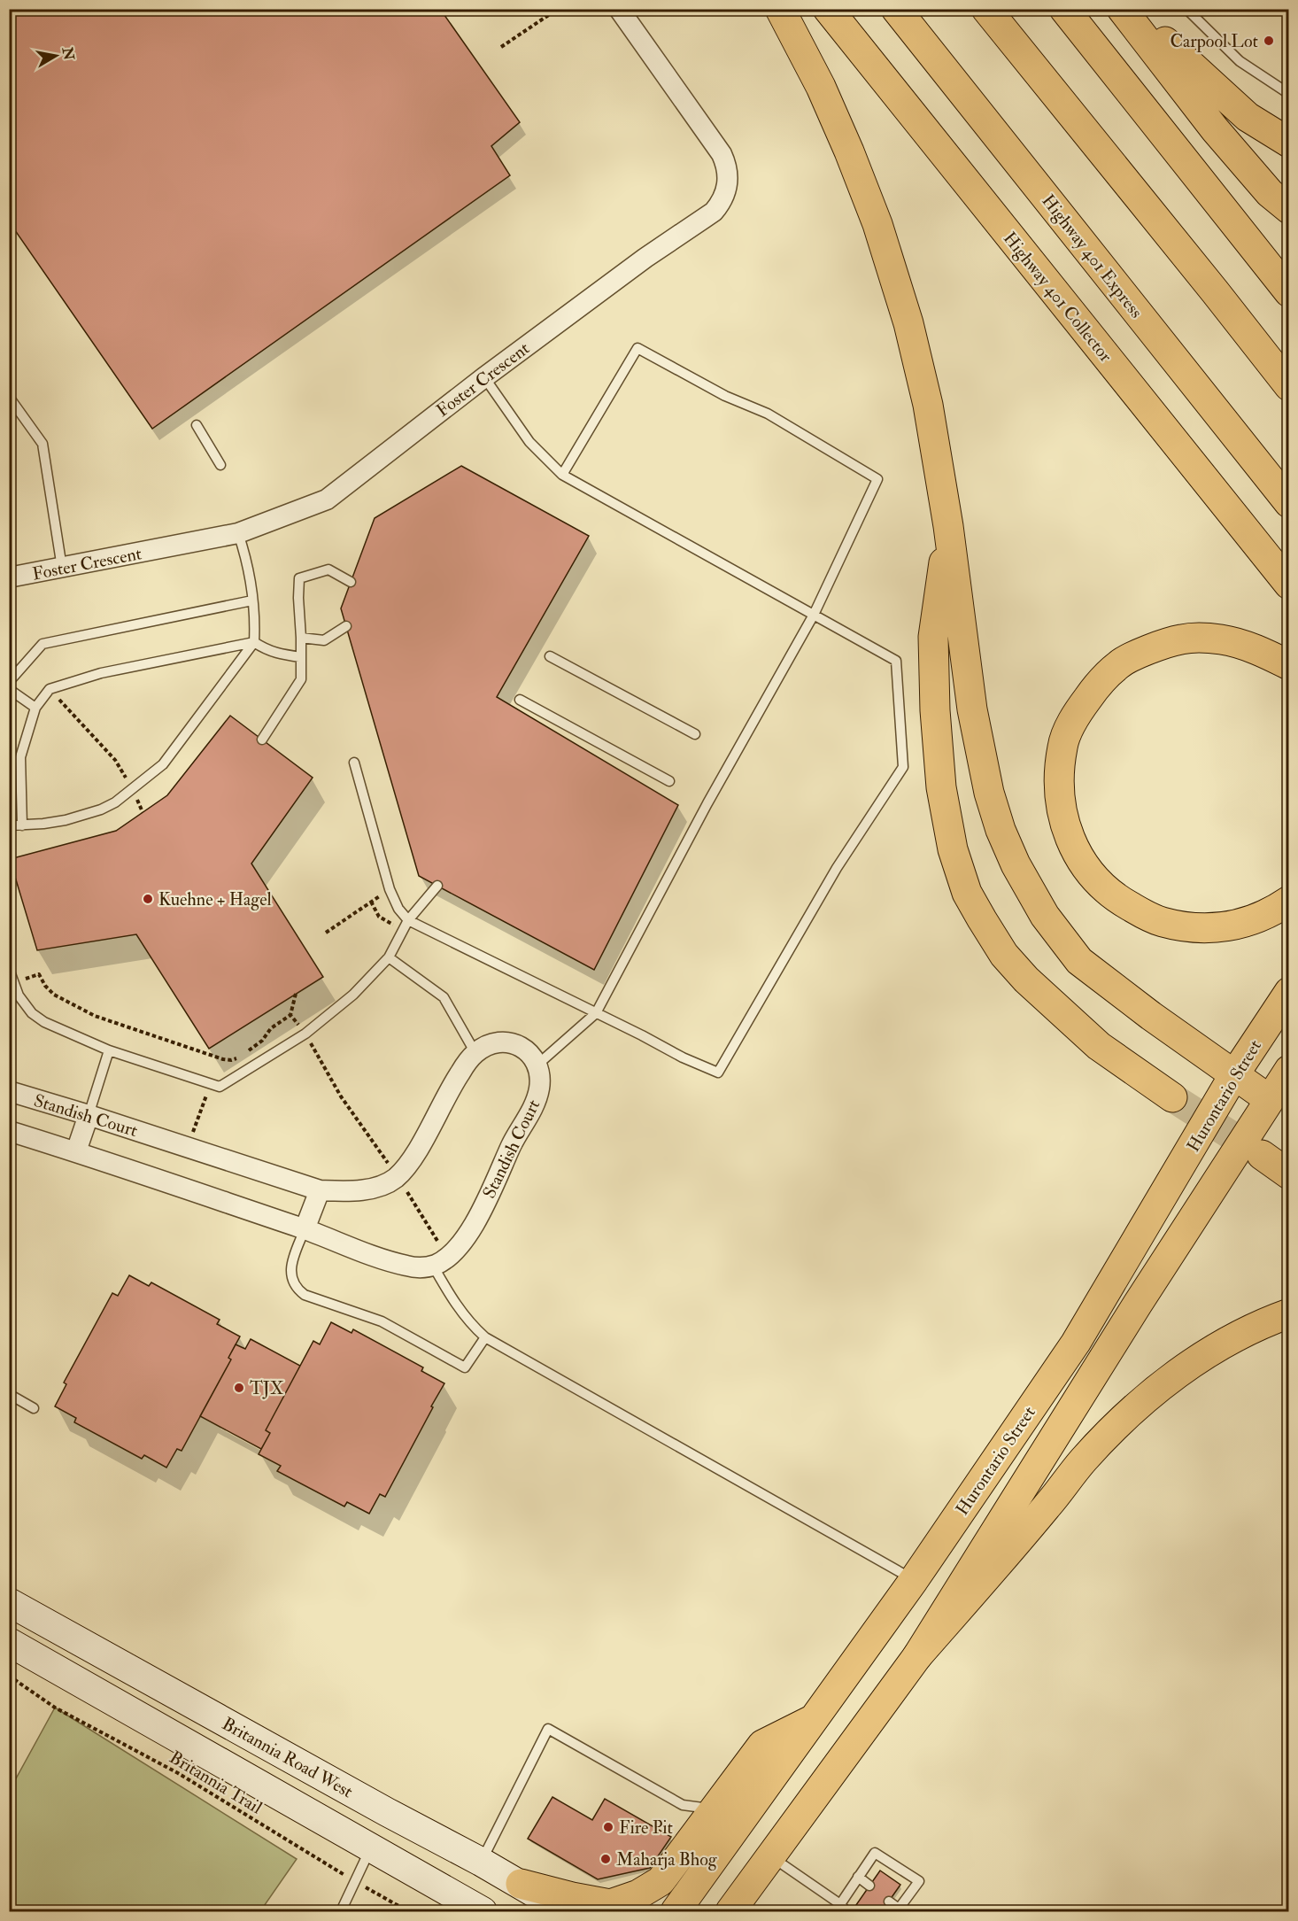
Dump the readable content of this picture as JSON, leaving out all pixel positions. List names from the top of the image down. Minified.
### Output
{"streets":{"main road":["Highway 401 Express","Highway 401 Collector","Hurontario Street","Britannia Road West"],"street":["Foster Crescent","Standish Court"],"path":["Britannia Trail"]},"places":["Carpool Lot","Kuehne + Hagel","TJX","Fire Pit","Maharja Bhog"],"north":"right"}
